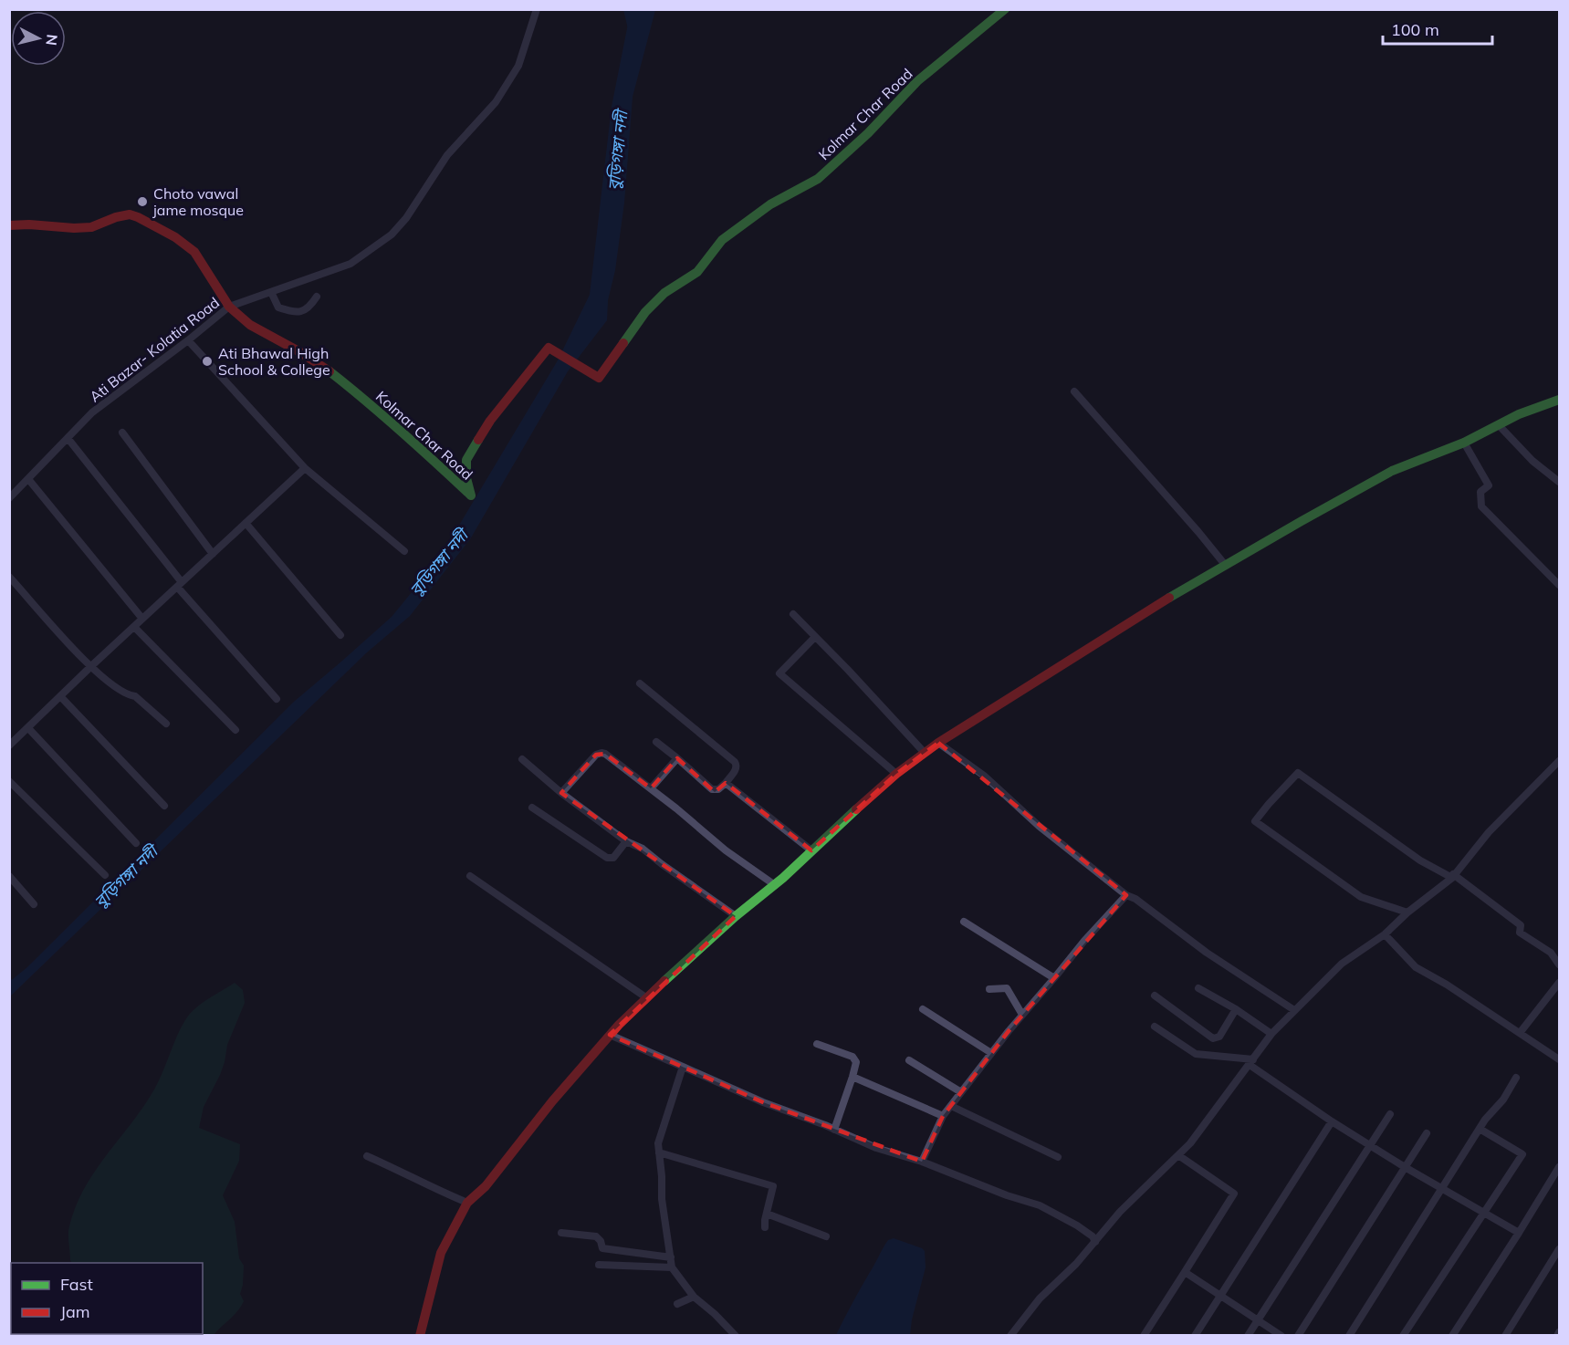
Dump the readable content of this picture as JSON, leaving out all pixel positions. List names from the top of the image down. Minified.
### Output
{"streets":{"street":["Kolmar Char Road","Ati Bazar- Kolatia Road"]},"crossings":[["Kolmar Char Road","Ati Bazar- Kolatia Road"]],"water":["বুড়িগঙ্গা নদী"],"places":["Choto vawal jame mosque","Ati Bhawal High School & College"],"legend":["Fast","Jam"],"scale_bar":"100 m","north":"right"}
